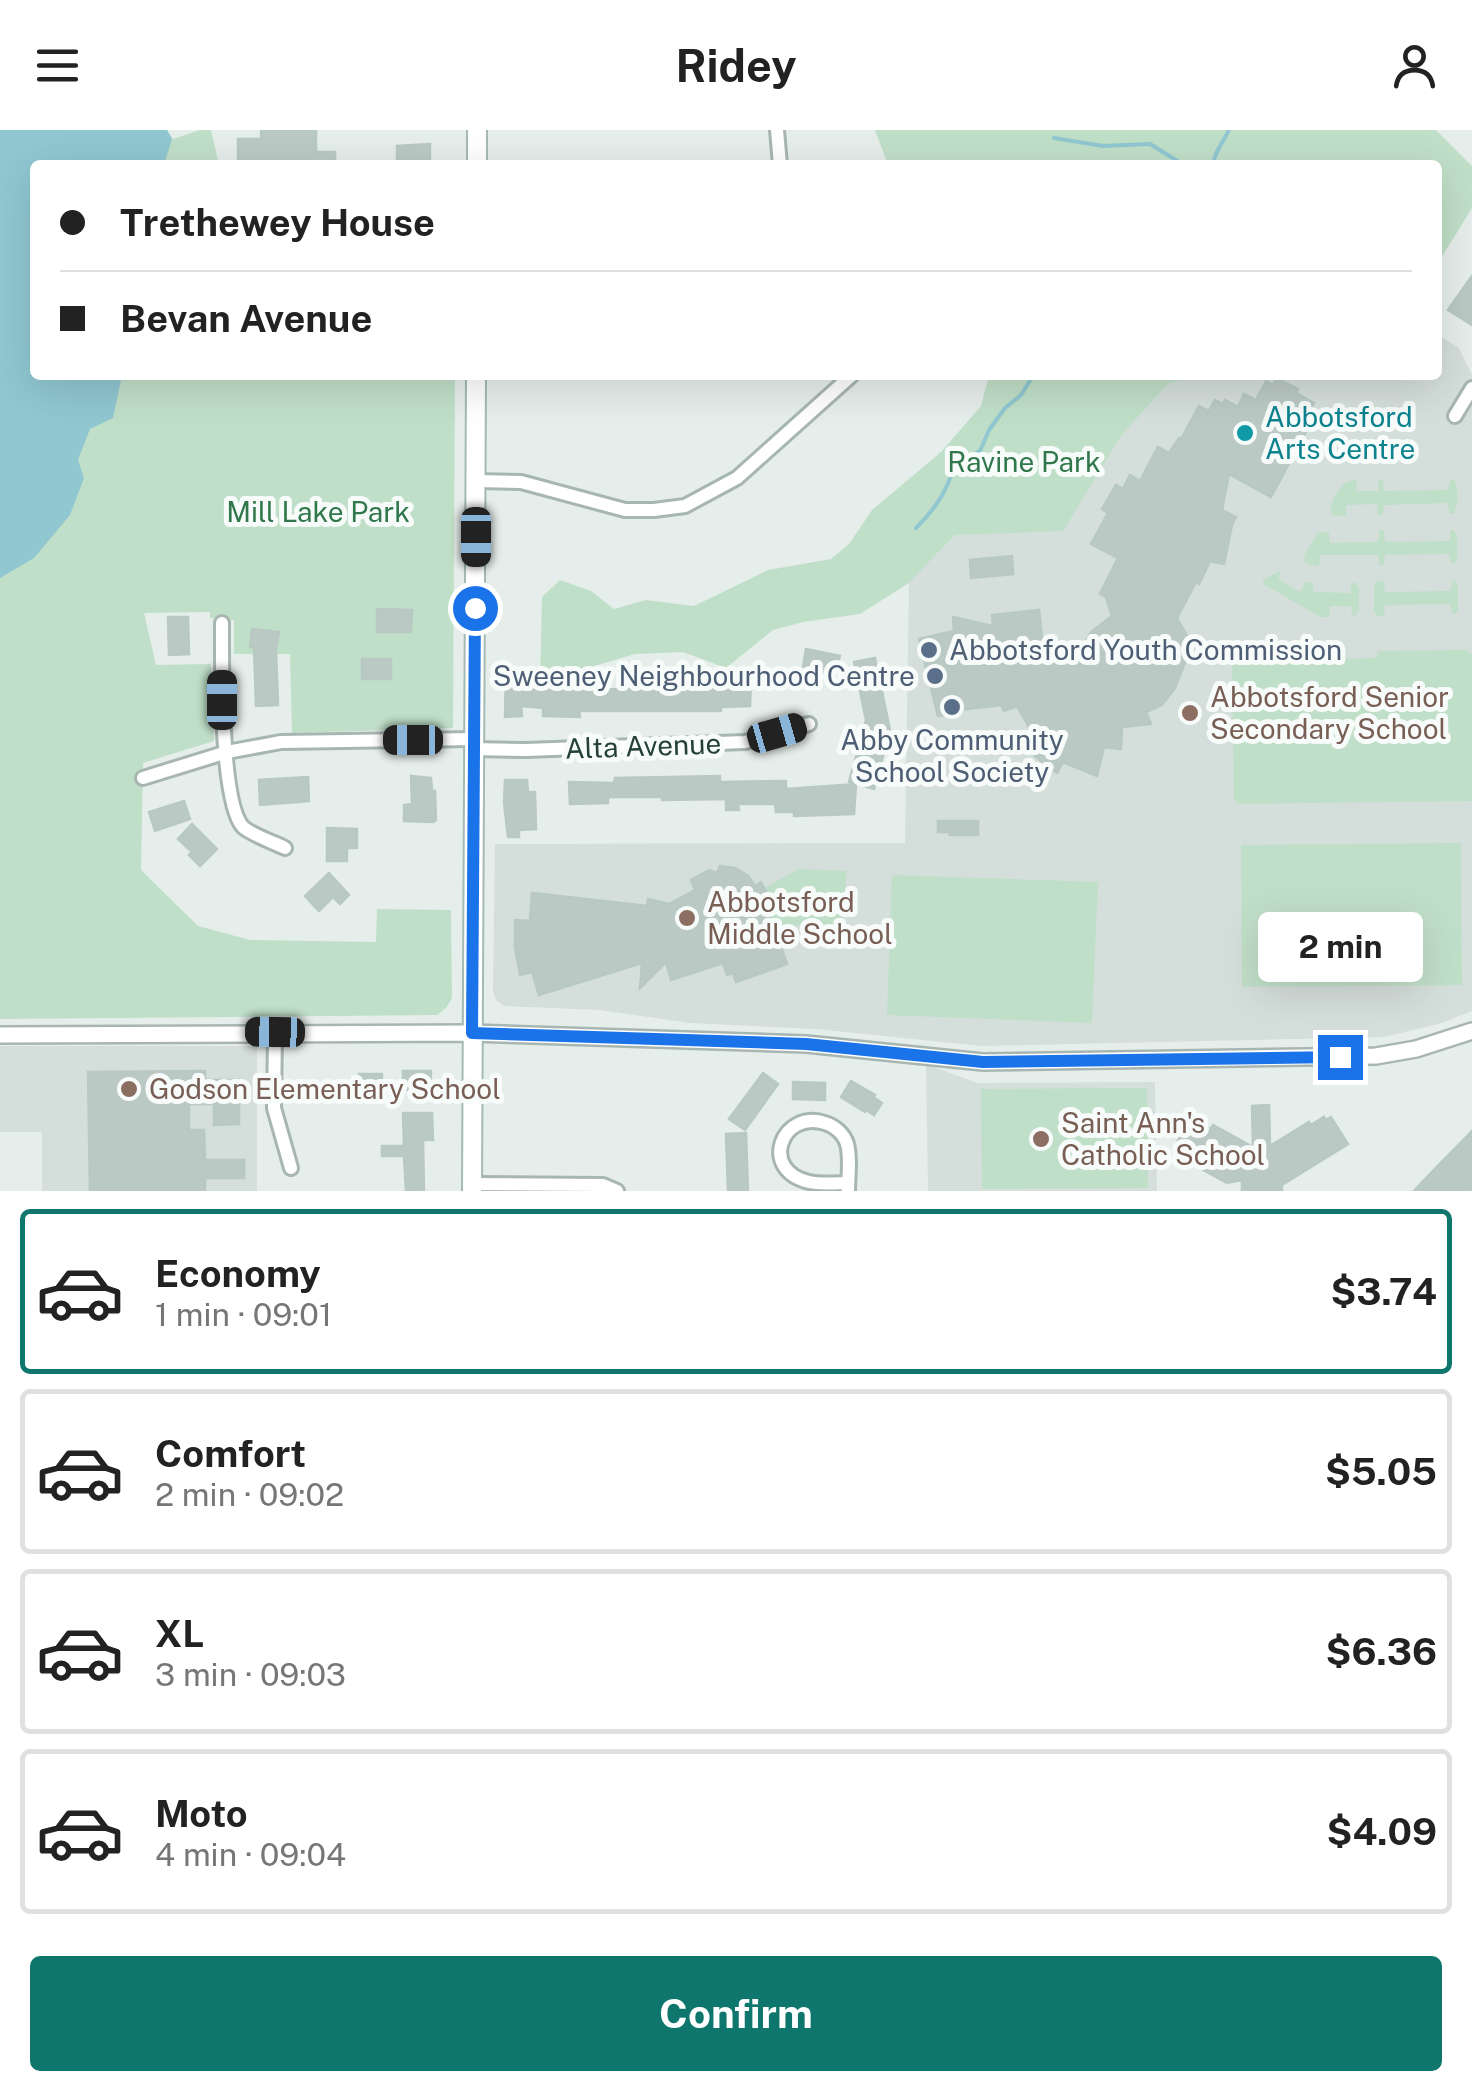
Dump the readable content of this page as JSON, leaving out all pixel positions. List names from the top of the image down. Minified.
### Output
{"streets":{"street":["Alta Avenue"]},"parks":["Ravine Park","Mill Lake Park"],"places":["Abbotsford Arts Centre","Abbotsford Youth Commission","Sweeney Neighbourhood Centre","Abby Community School Society","Abbotsford Senior Secondary School","Abbotsford Middle School","Godson Elementary School","Saint Ann's Catholic School"],"page":{"header":"Ridey","banner":["Trethewey House","Bevan Avenue"],"bubble":"2 min","list":[{"name":"Economy","note":"1 min · 09:01","value":"$3.74"},{"name":"Comfort","note":"2 min · 09:02","value":"$5.05"},{"name":"XL","note":"3 min · 09:03","value":"$6.36"},{"name":"Moto","note":"4 min · 09:04","value":"$4.09"}],"buttons":"Confirm"}}
